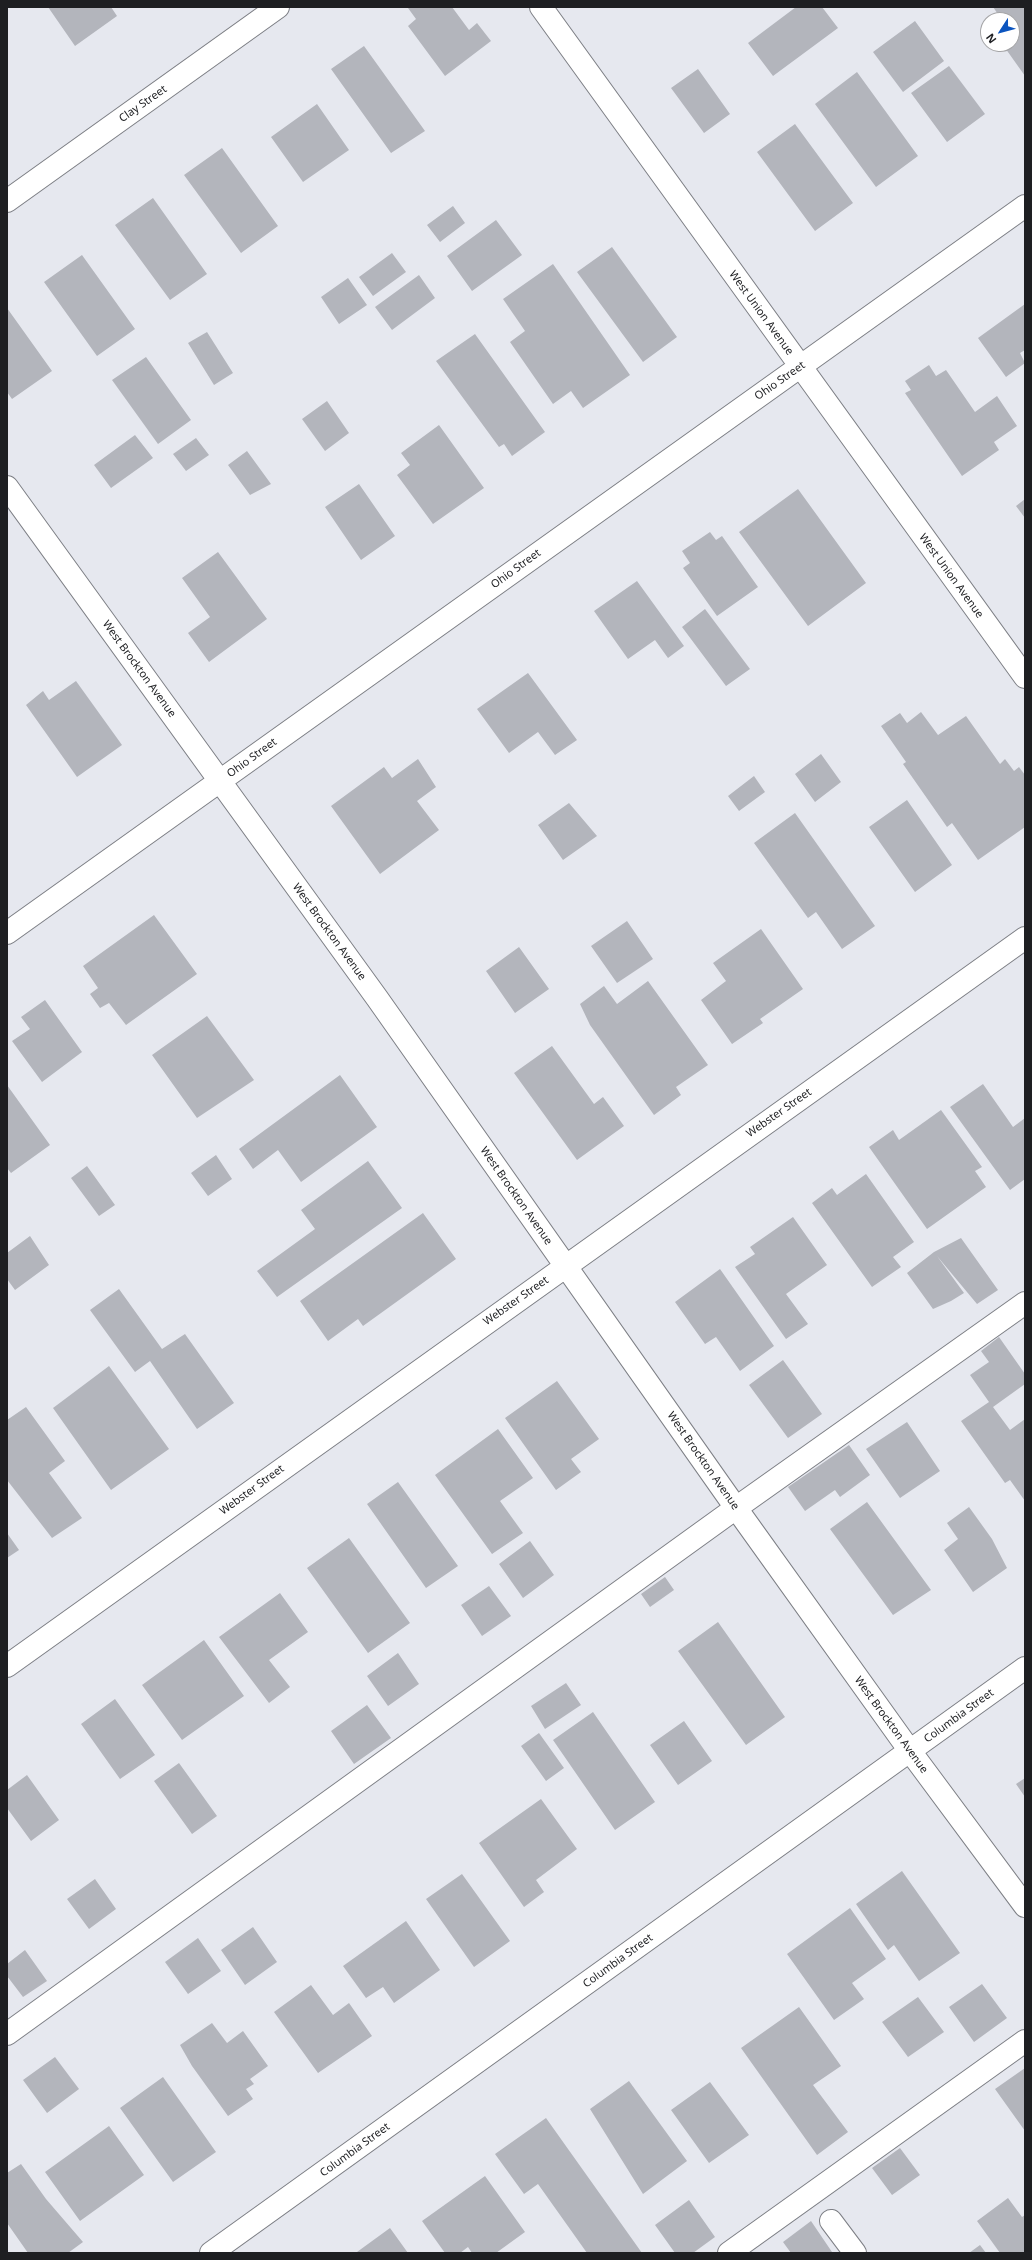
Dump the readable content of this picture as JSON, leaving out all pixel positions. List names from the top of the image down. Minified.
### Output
{"streets":{"street":["Clay Street","West Union Avenue","Ohio Street","West Brockton Avenue","Webster Street","Columbia Street"]},"crossings":[["West Union Avenue","Ohio Street"],["Ohio Street","West Brockton Avenue"],["West Brockton Avenue","Webster Street"],["West Brockton Avenue","Columbia Street"]],"north":"bottom left"}
